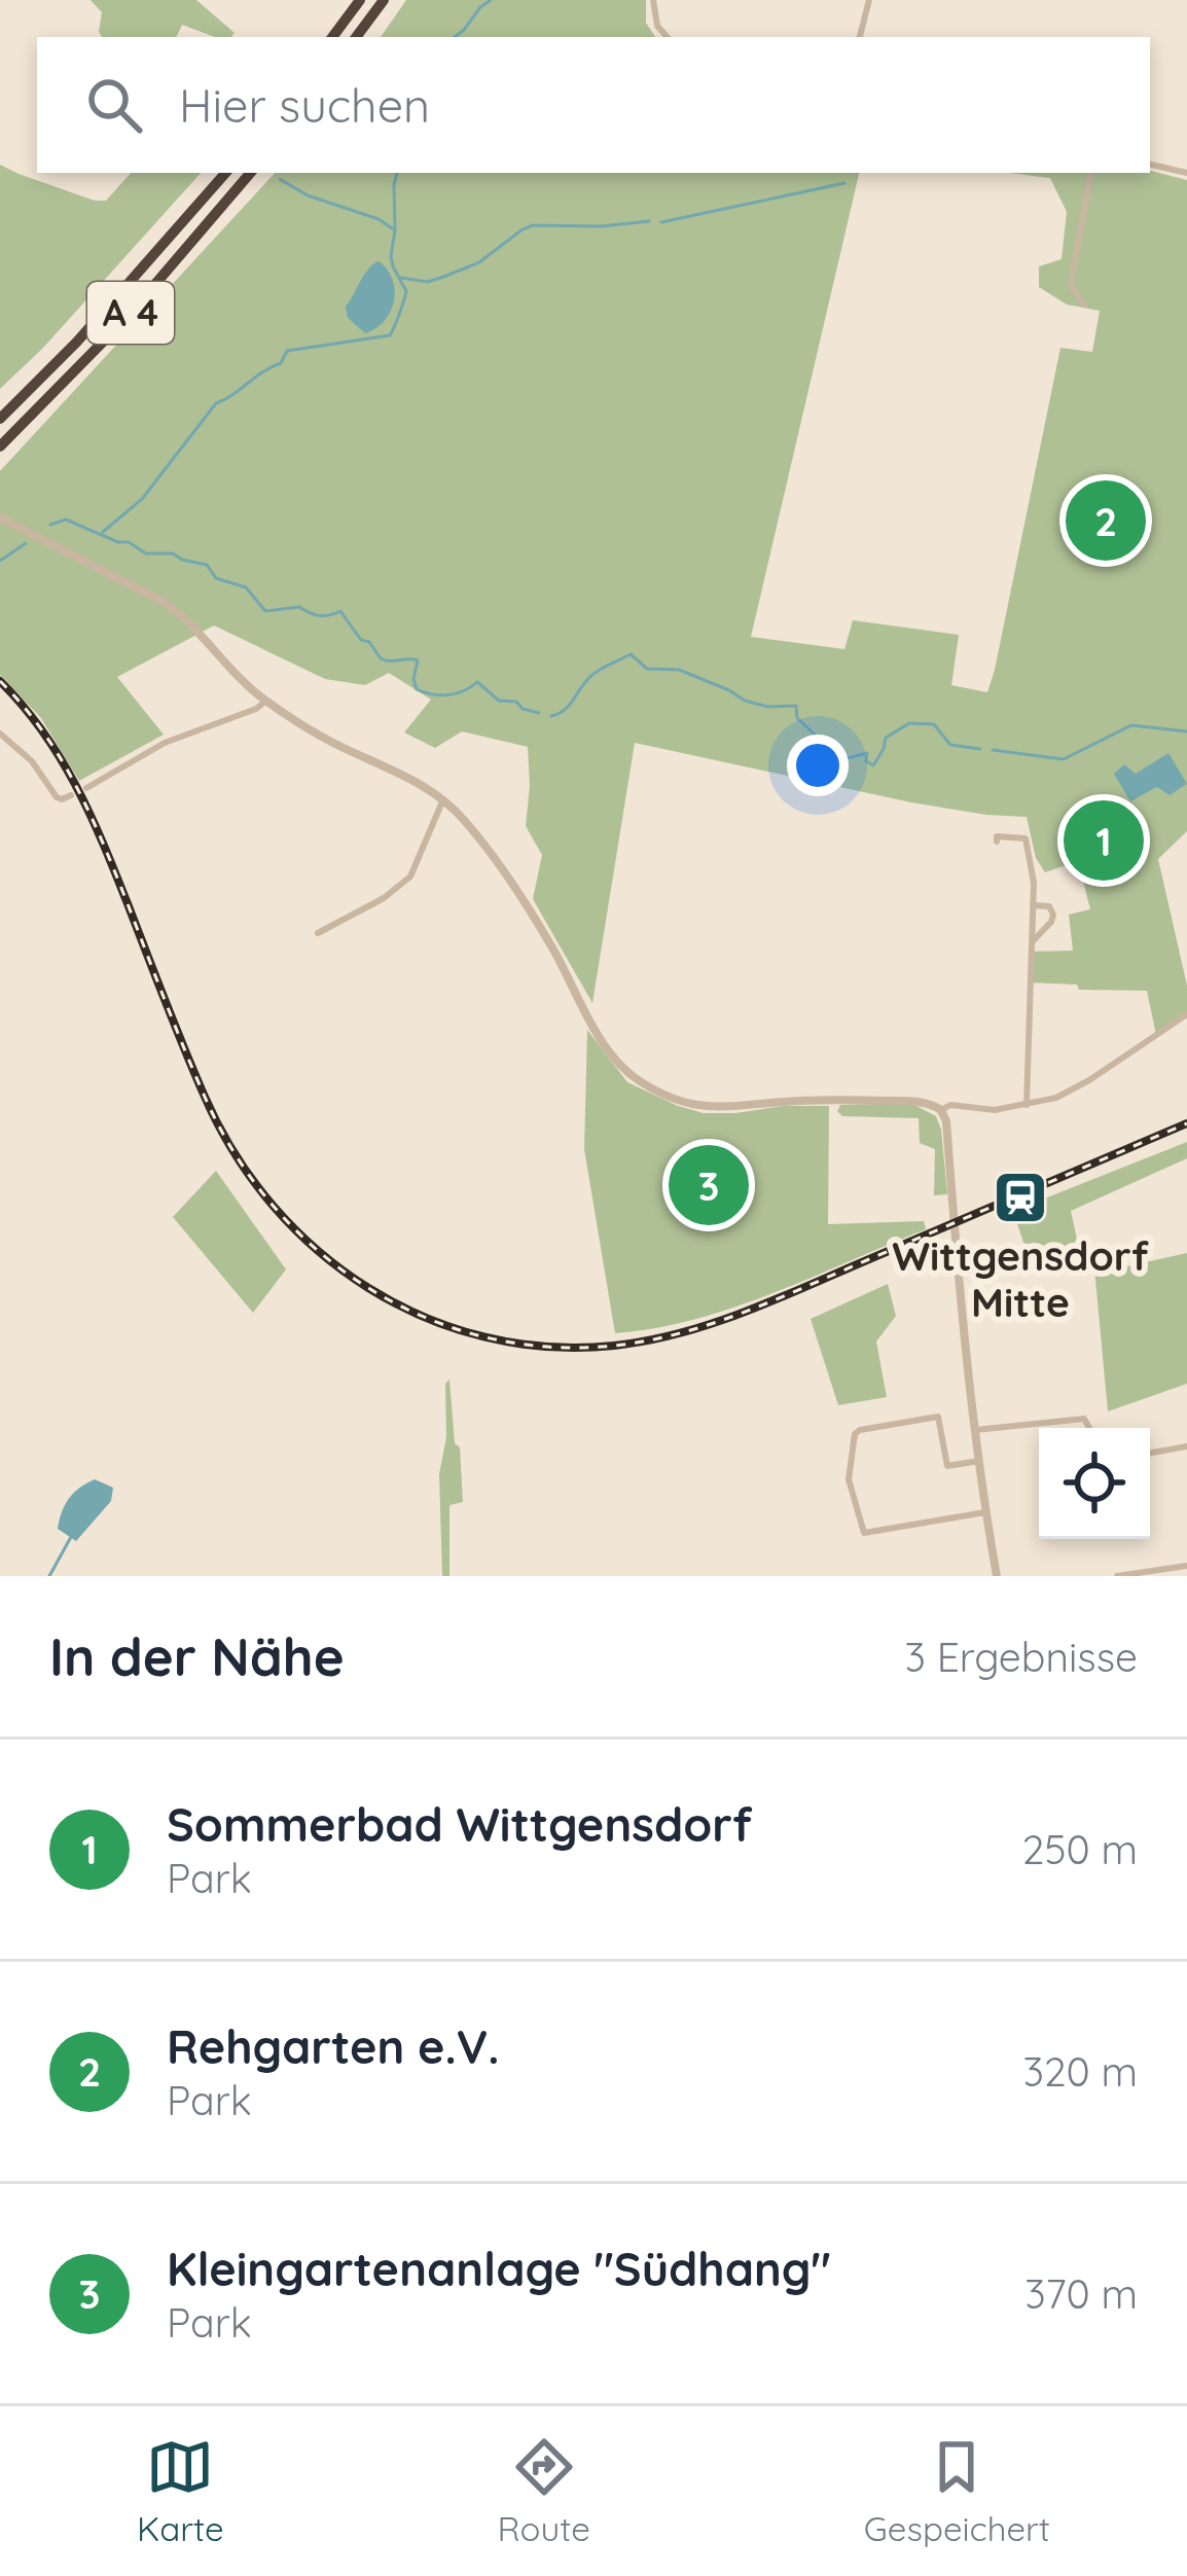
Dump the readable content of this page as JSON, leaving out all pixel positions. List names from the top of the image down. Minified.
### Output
{"streets":{"highway":["A 4"]},"places":{"station":["Wittgensdorf Mitte"]},"page":{"search":"Hier suchen","pins":["2","1","3"],"heading":["In der Nähe","3 Ergebnisse"],"list":[{"mark":"1","name":"Sommerbad Wittgensdorf","note":"Park","value":"250 m"},{"mark":"2","name":"Rehgarten e.V.","note":"Park","value":"320 m"},{"mark":"3","name":"Kleingartenanlage \"Südhang\"","note":"Park","value":"370 m"}],"nav":["Karte","Route","Gespeichert"]}}
